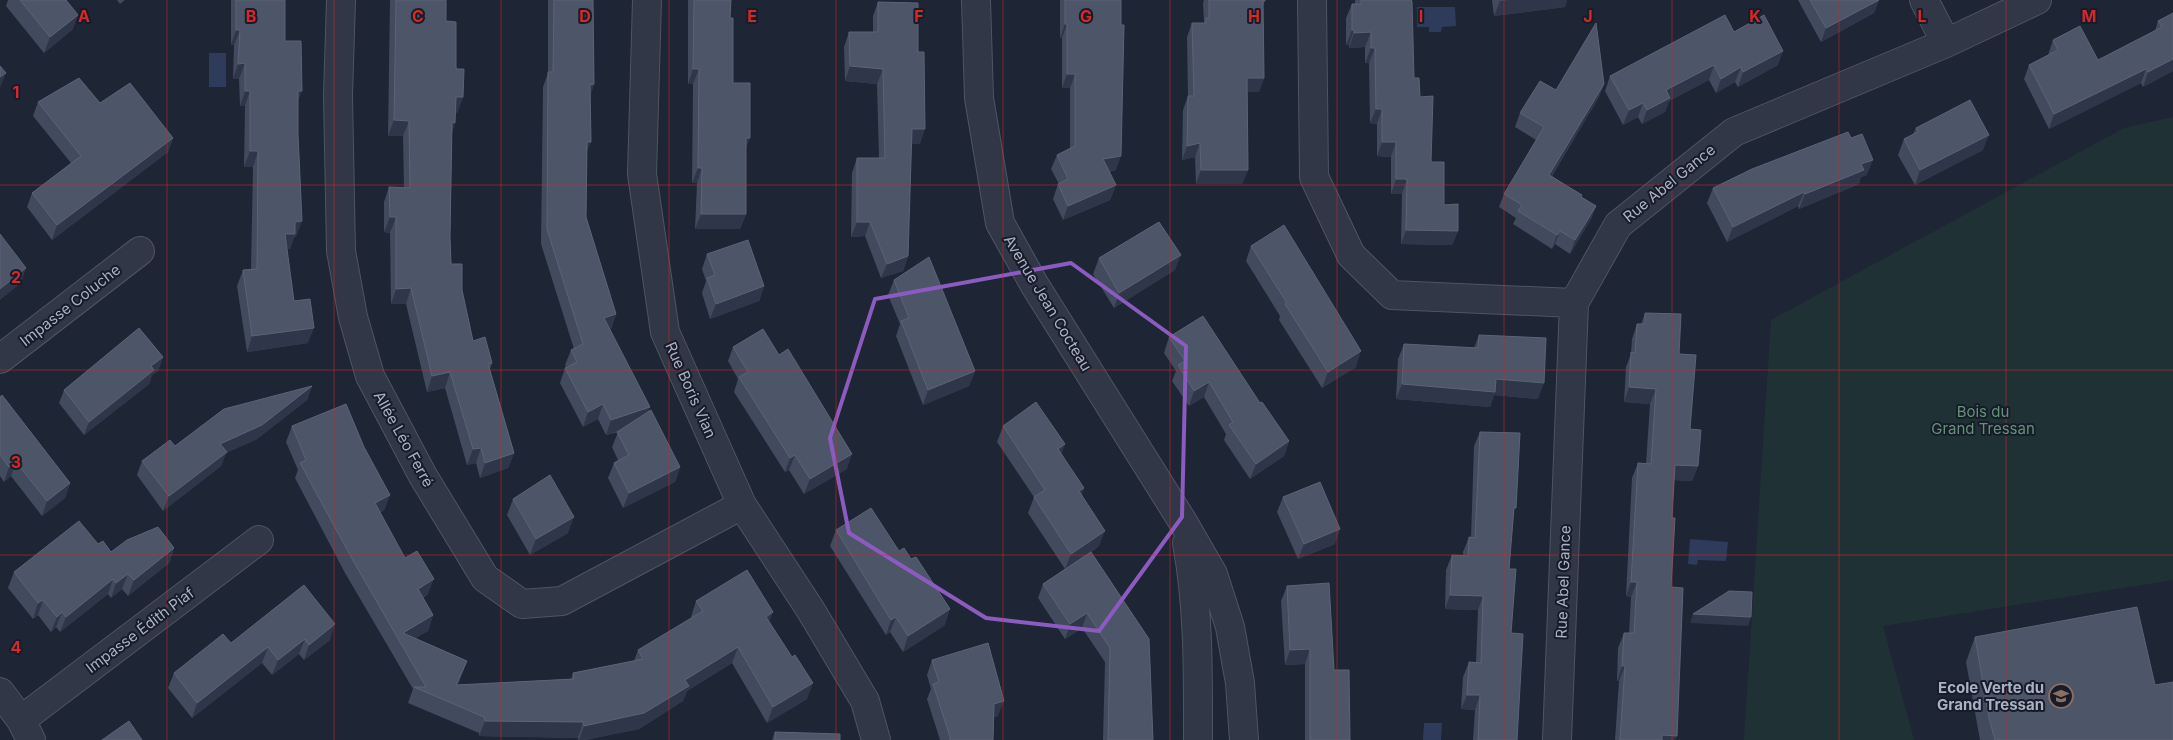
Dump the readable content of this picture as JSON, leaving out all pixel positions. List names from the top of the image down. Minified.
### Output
{"streets":{"street":["Rue Abel Gance","Avenue Jean Cocteau","Impasse Coluche","Rue Boris Vian","Allée Léo Ferré","Impasse Édith Piaf"]},"crossings":[["Rue Boris Vian","Allée Léo Ferré"]],"parks":["Bois du Grand Tressan"],"places":{"school or university":["Ecole Verte du Grand Tressan"]},"grid":{"columns":["A","B","C","D","E","F","G","H","I","J","K","L","M"],"rows":["1","2","3","4"]}}
